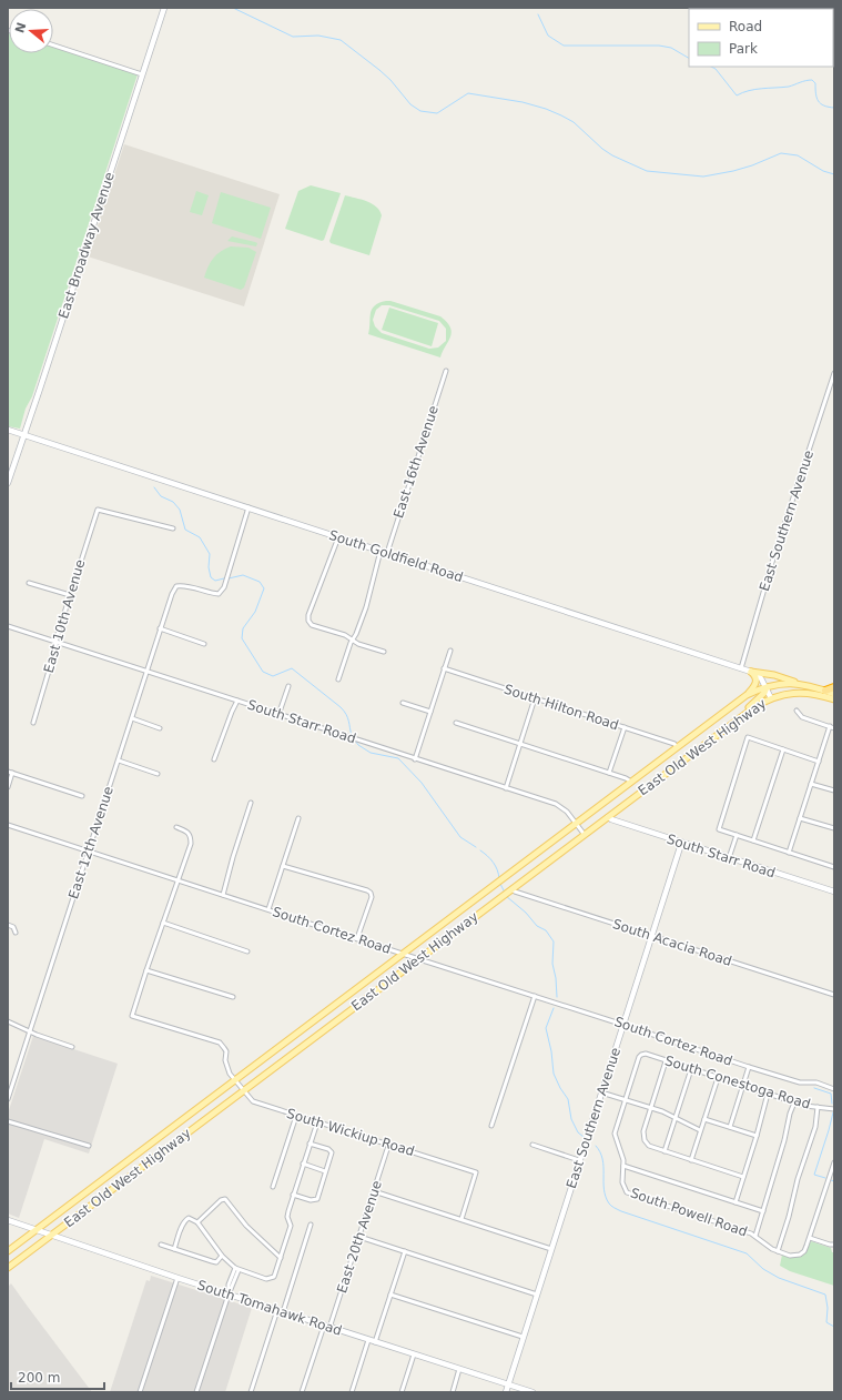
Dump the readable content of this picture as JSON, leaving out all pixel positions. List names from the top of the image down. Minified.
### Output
{"streets":{"main road":["East Broadway Avenue","East Southern Avenue","South Goldfield Road","South Starr Road","East Old West Highway","South Tomahawk Road"],"street":["East 16th Avenue","East 10th Avenue","South Hilton Road","East 12th Avenue","South Cortez Road","South Acacia Road","South Conestoga Road","South Wickiup Road","South Powell Road","East 20th Avenue"]},"crossings":[["East Broadway Avenue","South Goldfield Road"],["East 16th Avenue","South Goldfield Road"],["East Southern Avenue","South Goldfield Road"],["East Southern Avenue","South Starr Road"],["East Southern Avenue","South Cortez Road"],["East Southern Avenue","South Acacia Road"],["East Southern Avenue","South Tomahawk Road"],["South Goldfield Road","East Old West Highway"],["South Goldfield Road","East 12th Avenue"],["East 10th Avenue","South Starr Road"],["South Hilton Road","East Old West Highway"],["South Starr Road","East Old West Highway"],["South Starr Road","East 12th Avenue"],["East Old West Highway","South Cortez Road"],["East Old West Highway","South Acacia Road"],["East Old West Highway","South Wickiup Road"],["East Old West Highway","South Tomahawk Road"],["East 12th Avenue","South Cortez Road"],["South Wickiup Road","East 20th Avenue"],["East 20th Avenue","South Tomahawk Road"]],"legend":["Road","Park"],"scale_bar":"200 m","north":"left"}
